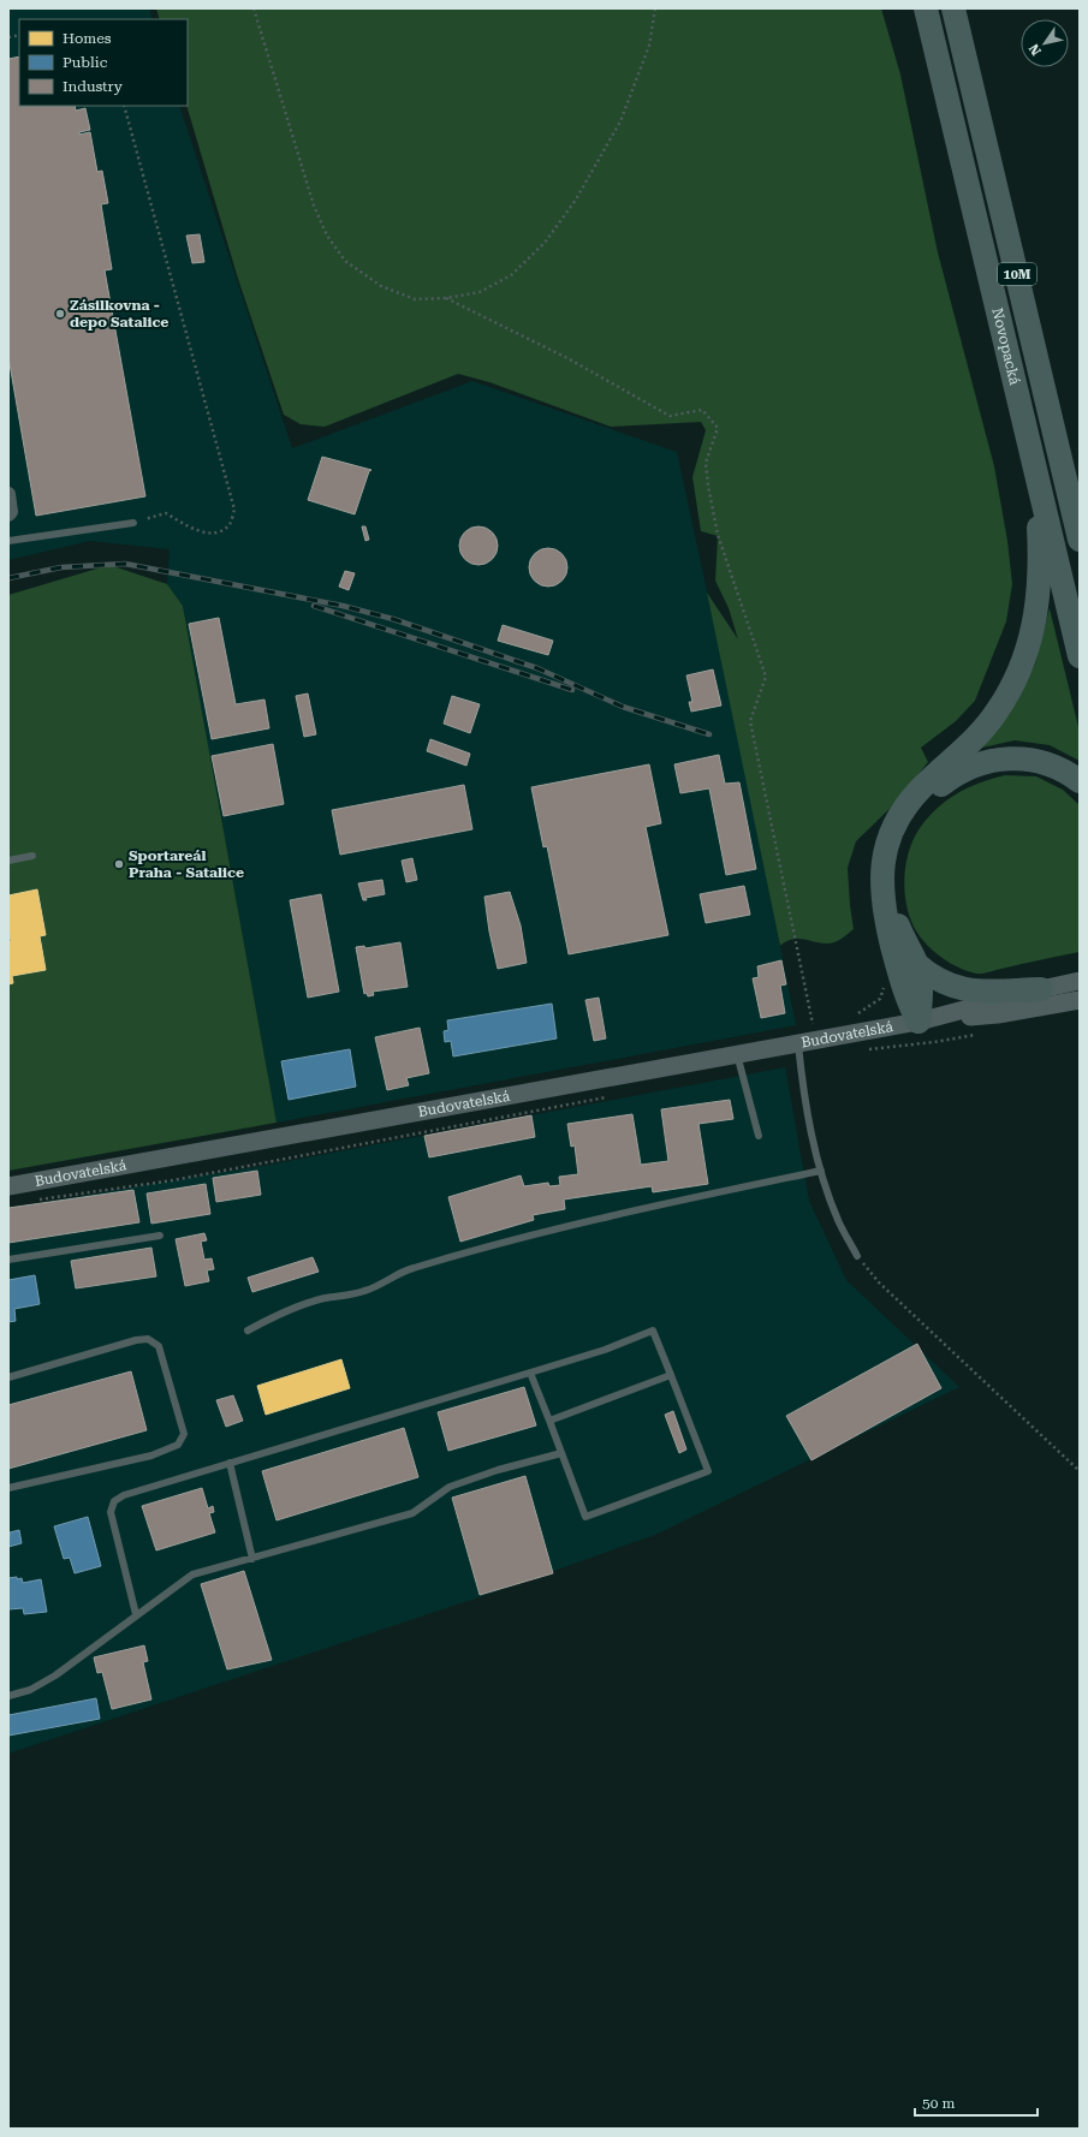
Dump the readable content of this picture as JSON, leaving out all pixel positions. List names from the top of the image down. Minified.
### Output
{"streets":{"highway":["10M","Novopacká"],"street":["Budovatelská"]},"places":["Zásilkovna - depo Satalice","Sportareál Praha - Satalice"],"legend":["Homes","Public","Industry"],"scale_bar":"50 m","north":"bottom left"}
